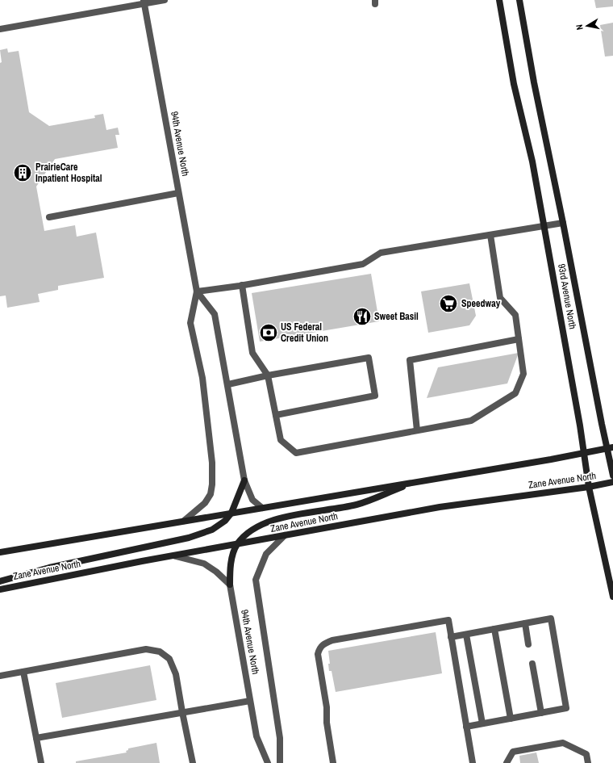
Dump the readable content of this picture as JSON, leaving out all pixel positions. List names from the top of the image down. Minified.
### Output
{"streets":{"main road":["93rd Avenue North","Zane Avenue North"],"street":["94th Avenue North"]},"crossings":[["94th Avenue North","Zane Avenue North"],["93rd Avenue North","Zane Avenue North"]],"places":{"building":["PrairieCare Inpatient Hospital"],"supermarket":["Speedway"],"restaurant":["Sweet Basil"],"bank":["US Federal Credit Union"]},"north":"left"}
